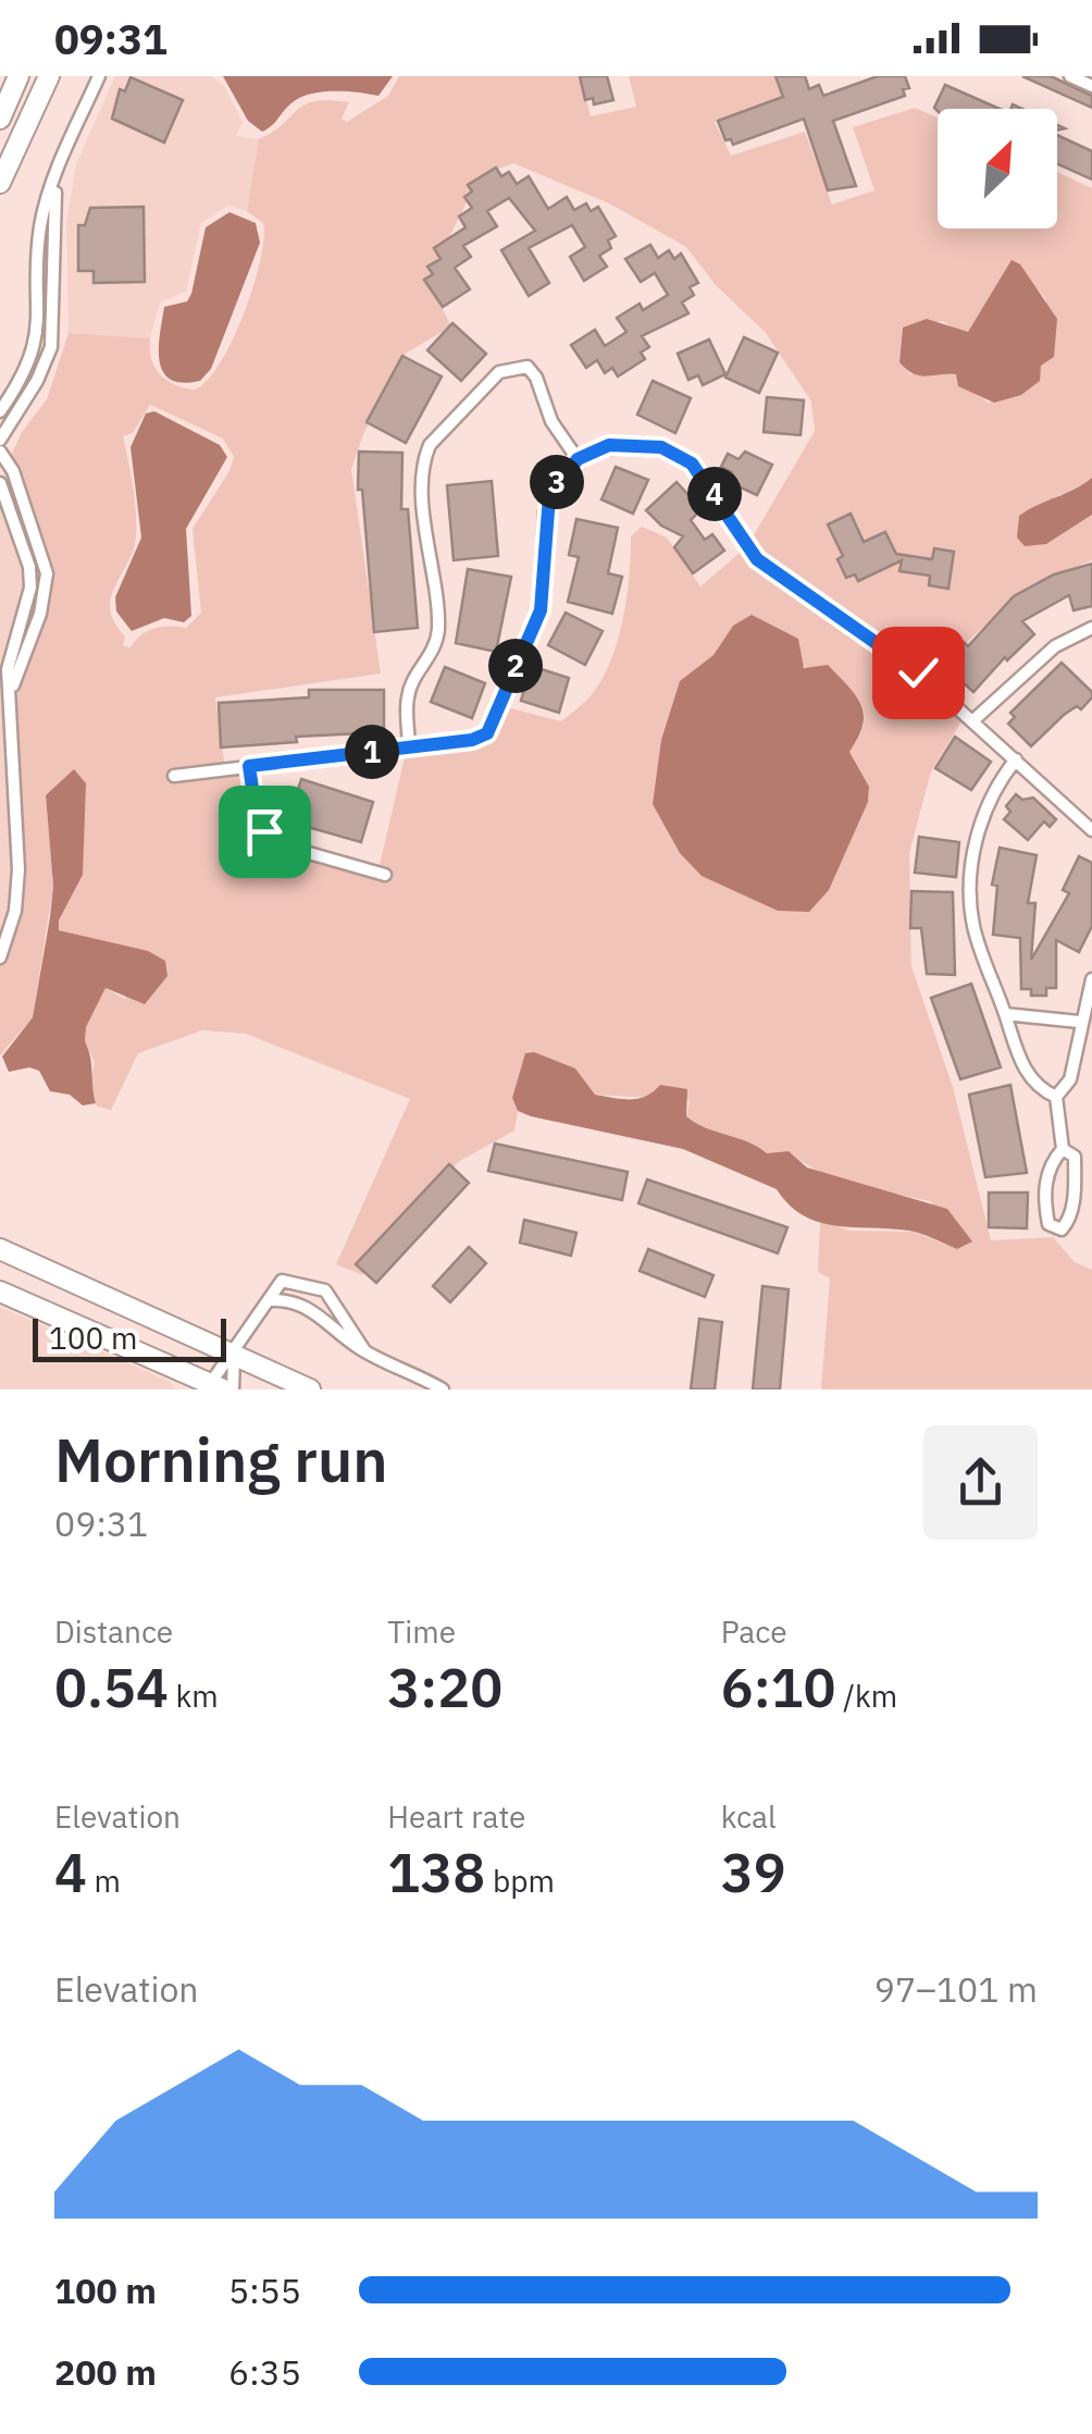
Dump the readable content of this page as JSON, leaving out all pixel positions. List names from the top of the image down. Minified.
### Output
{"scale_bar":"100 m","north":"top right","page":{"status":"09:31","pins":["3","4","2","1"],"scale":"100 m","heading":["Morning run","09:31"],"stats":[["Distance","0.54 km"],["Time","3:20"],["Pace","6:10 /km"],["Elevation","4 m"],["Heart rate","138 bpm"],["kcal","39"]],"chart":["Elevation","97–101 m"],"list":[{"name":"100 m","note":"5:55"},{"name":"200 m","note":"6:35"}]}}
